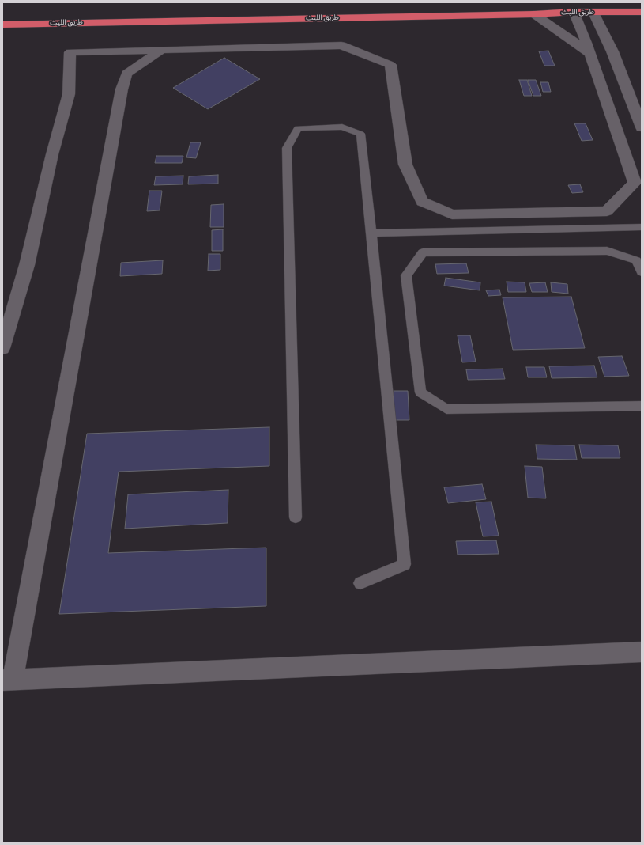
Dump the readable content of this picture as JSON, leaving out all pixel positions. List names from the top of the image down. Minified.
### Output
{"streets":{"highway":["طريق الليث"]}}
